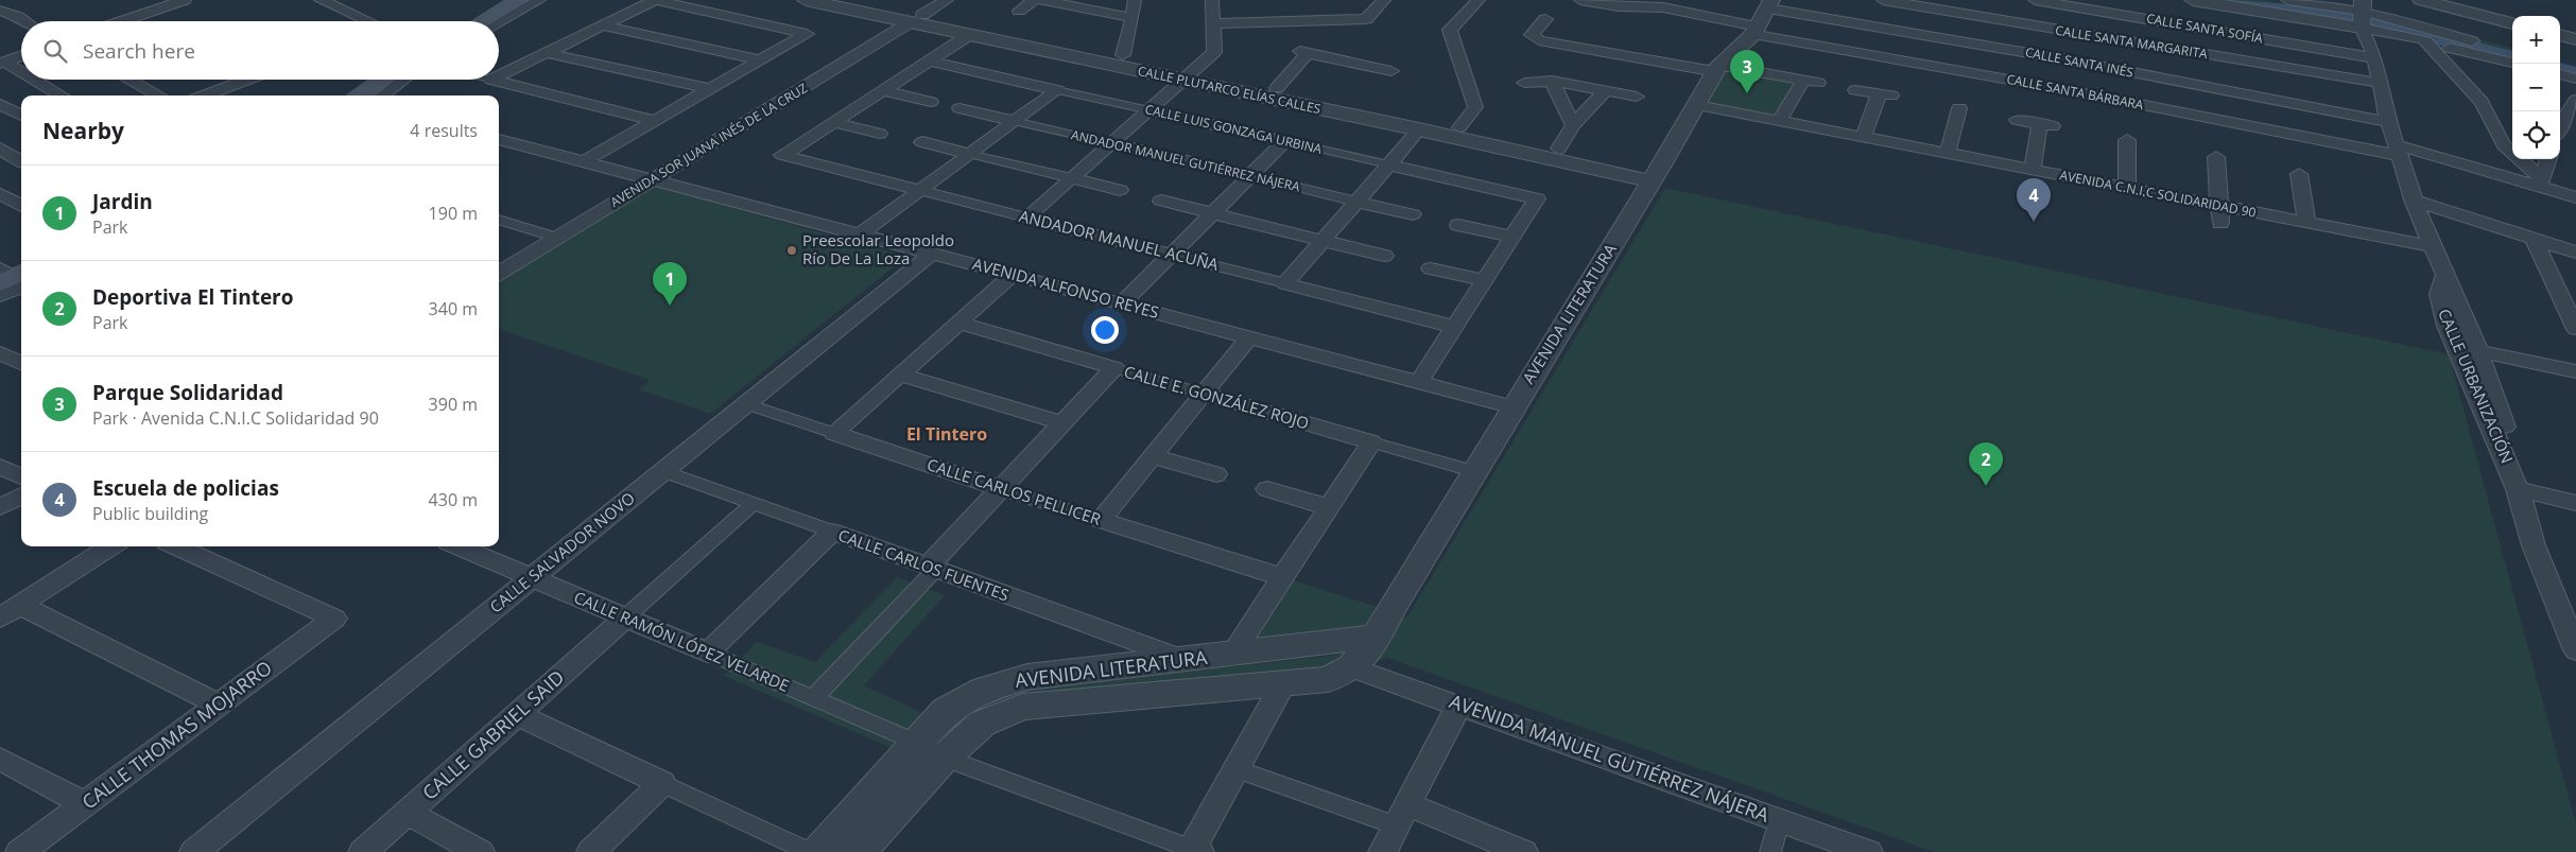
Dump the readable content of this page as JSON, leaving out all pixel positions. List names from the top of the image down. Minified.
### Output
{"streets":{"street":["CALLE SANTA SOFÍA","CALLE SANTA MARGARITA","CALLE SANTA INÉS","CALLE PLUTARCO ELÍAS CALLES","CALLE SANTA BÁRBARA","CALLE LUIS GONZAGA URBINA","AVENIDA SOR JUANA INÉS DE LA CRUZ","ANDADOR MANUEL GUTIÉRREZ NÁJERA","AVENIDA C.N.I.C SOLIDARIDAD 90","ANDADOR MANUEL ACUÑA","AVENIDA ALFONSO REYES","AVENIDA LITERATURA","CALLE URBANIZACIÓN","CALLE E. GONZÁLEZ ROJO","CALLE CARLOS PELLICER","CALLE SALVADOR NOVO","CALLE CARLOS FUENTES","CALLE RAMÓN LÓPEZ VELARDE","CALLE THOMAS MOJARRO","CALLE GABRIEL SAID","AVENIDA MANUEL GUTIÉRREZ NÁJERA"]},"crossings":[["CALLE SANTA INÉS","CALLE SANTA BÁRBARA"],["CALLE SANTA INÉS","AVENIDA LITERATURA"],["CALLE PLUTARCO ELÍAS CALLES","AVENIDA SOR JUANA INÉS DE LA CRUZ"],["CALLE PLUTARCO ELÍAS CALLES","AVENIDA LITERATURA"],["CALLE SANTA BÁRBARA","AVENIDA LITERATURA"],["AVENIDA SOR JUANA INÉS DE LA CRUZ","AVENIDA ALFONSO REYES"],["AVENIDA C.N.I.C SOLIDARIDAD 90","AVENIDA LITERATURA"],["AVENIDA ALFONSO REYES","AVENIDA LITERATURA"],["AVENIDA ALFONSO REYES","CALLE SALVADOR NOVO"],["AVENIDA LITERATURA","CALLE E. GONZÁLEZ ROJO"],["AVENIDA LITERATURA","CALLE CARLOS FUENTES"],["AVENIDA LITERATURA","CALLE RAMÓN LÓPEZ VELARDE"],["AVENIDA LITERATURA","AVENIDA MANUEL GUTIÉRREZ NÁJERA"],["CALLE CARLOS PELLICER","CALLE SALVADOR NOVO"],["CALLE SALVADOR NOVO","CALLE CARLOS FUENTES"],["CALLE SALVADOR NOVO","CALLE RAMÓN LÓPEZ VELARDE"],["CALLE RAMÓN LÓPEZ VELARDE","CALLE GABRIEL SAID"]],"districts":["El Tintero"],"places":["Preescolar Leopoldo Río De La Loza"],"page":{"map_buttons":["+","−"],"search":"Search here","pins":["3","4","1","2"],"heading":["Nearby","4 results"],"list":[{"mark":"1","name":"Jardin","note":"Park","value":"190 m"},{"mark":"2","name":"Deportiva El Tintero","note":"Park","value":"340 m"},{"mark":"3","name":"Parque Solidaridad","note":"Park · Avenida C.N.I.C Solidaridad 90","value":"390 m"},{"mark":"4","name":"Escuela de policias","note":"Public building","value":"430 m"}]}}
